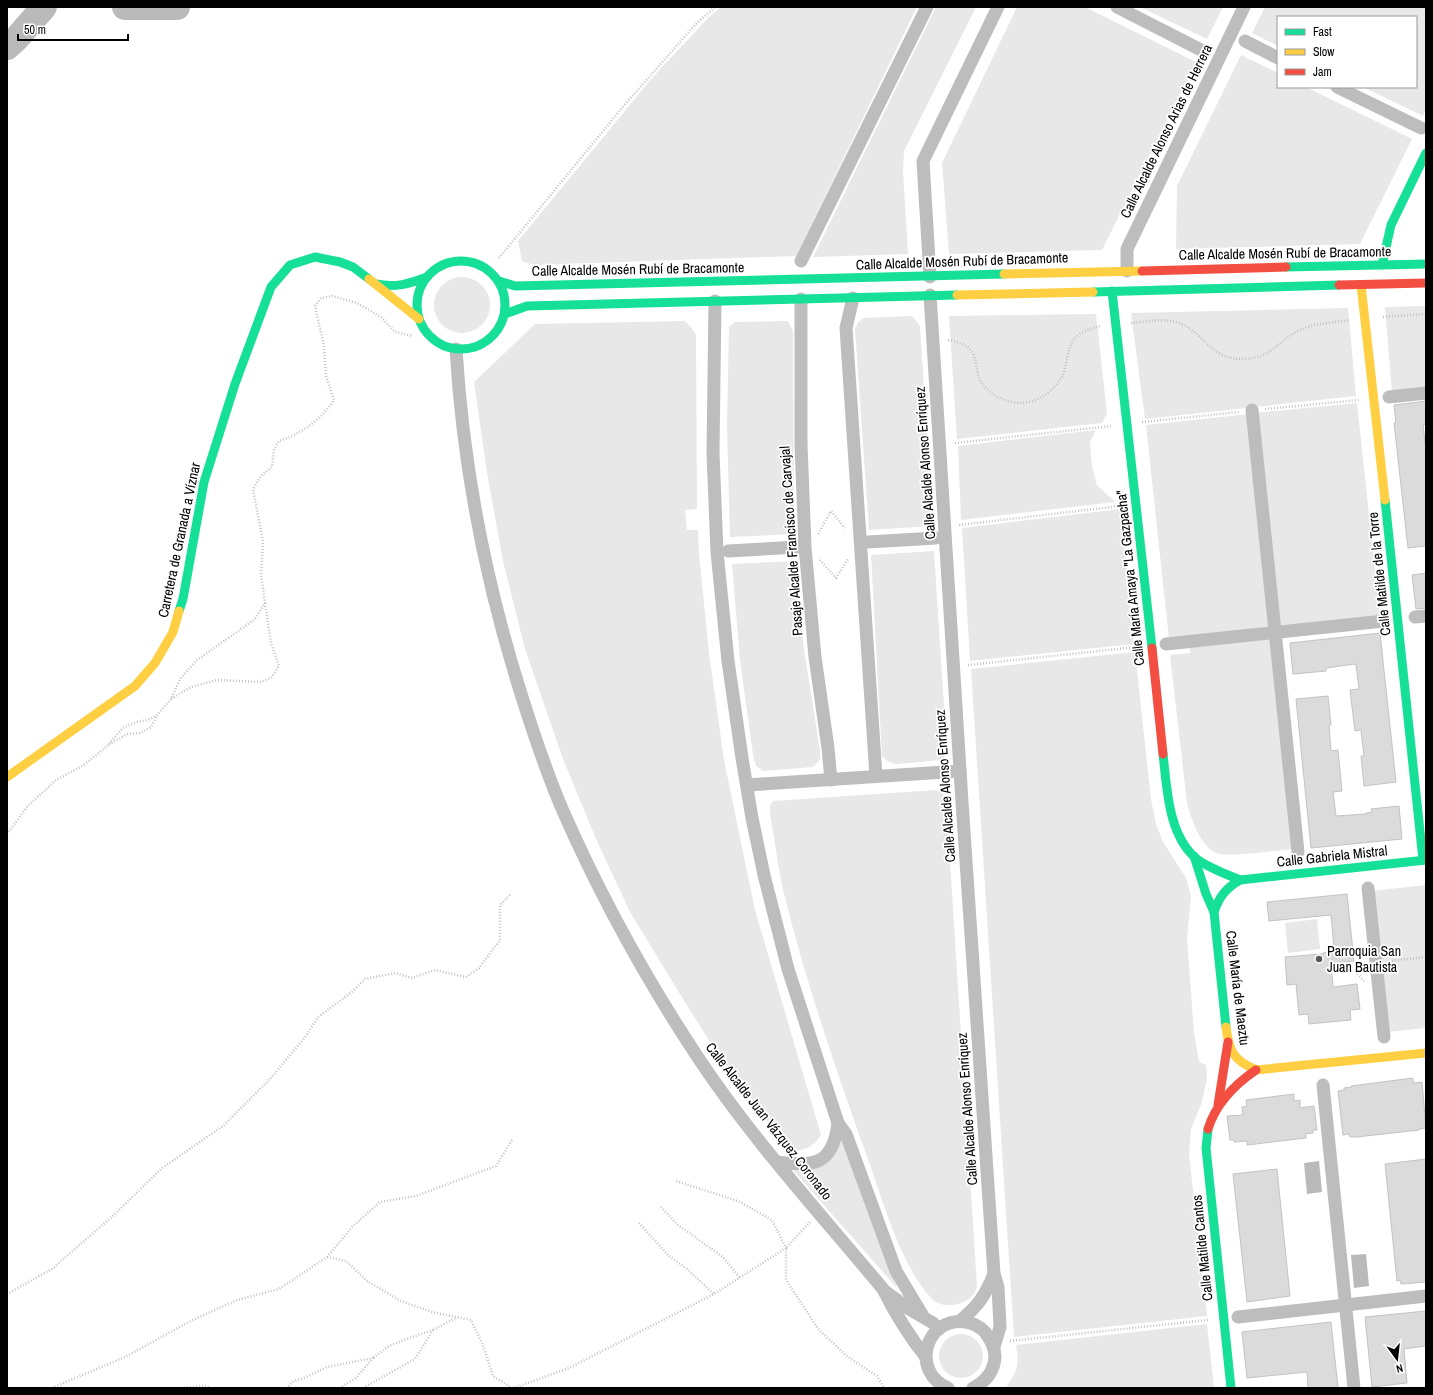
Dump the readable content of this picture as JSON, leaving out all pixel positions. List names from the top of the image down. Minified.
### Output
{"streets":{"main road":["Calle Alcalde Mosén Rubí de Bracamonte","Carretera de Granada a Víznar","Calle Matilde de la Torre","Calle María Amaya \"La Gazpacha\"","Calle Gabriela Mistral","Calle María de Maeztu","Calle Matilde Cantos"],"street":["Calle Alcalde Alonso Arias de Herrera","Calle Alcalde Alonso Enríquez","Pasaje Alcalde Francisco de Carvajal","Calle Alcalde Juan Vázquez Coronado"]},"crossings":[["Calle Alcalde Alonso Arias de Herrera","Calle Alcalde Mosén Rubí de Bracamonte"],["Calle Alcalde Mosén Rubí de Bracamonte","Carretera de Granada a Víznar"],["Calle Alcalde Mosén Rubí de Bracamonte","Calle Alcalde Juan Vázquez Coronado"],["Carretera de Granada a Víznar","Calle Alcalde Juan Vázquez Coronado"],["Calle Matilde de la Torre","Calle Gabriela Mistral"],["Calle María Amaya \"La Gazpacha\"","Calle Gabriela Mistral"],["Calle María Amaya \"La Gazpacha\"","Calle María de Maeztu"],["Calle María de Maeztu","Calle Matilde Cantos"]],"places":["Parroquia San Juan Bautista"],"legend":["Fast","Slow","Jam"],"scale_bar":"50 m","north":"bottom"}
